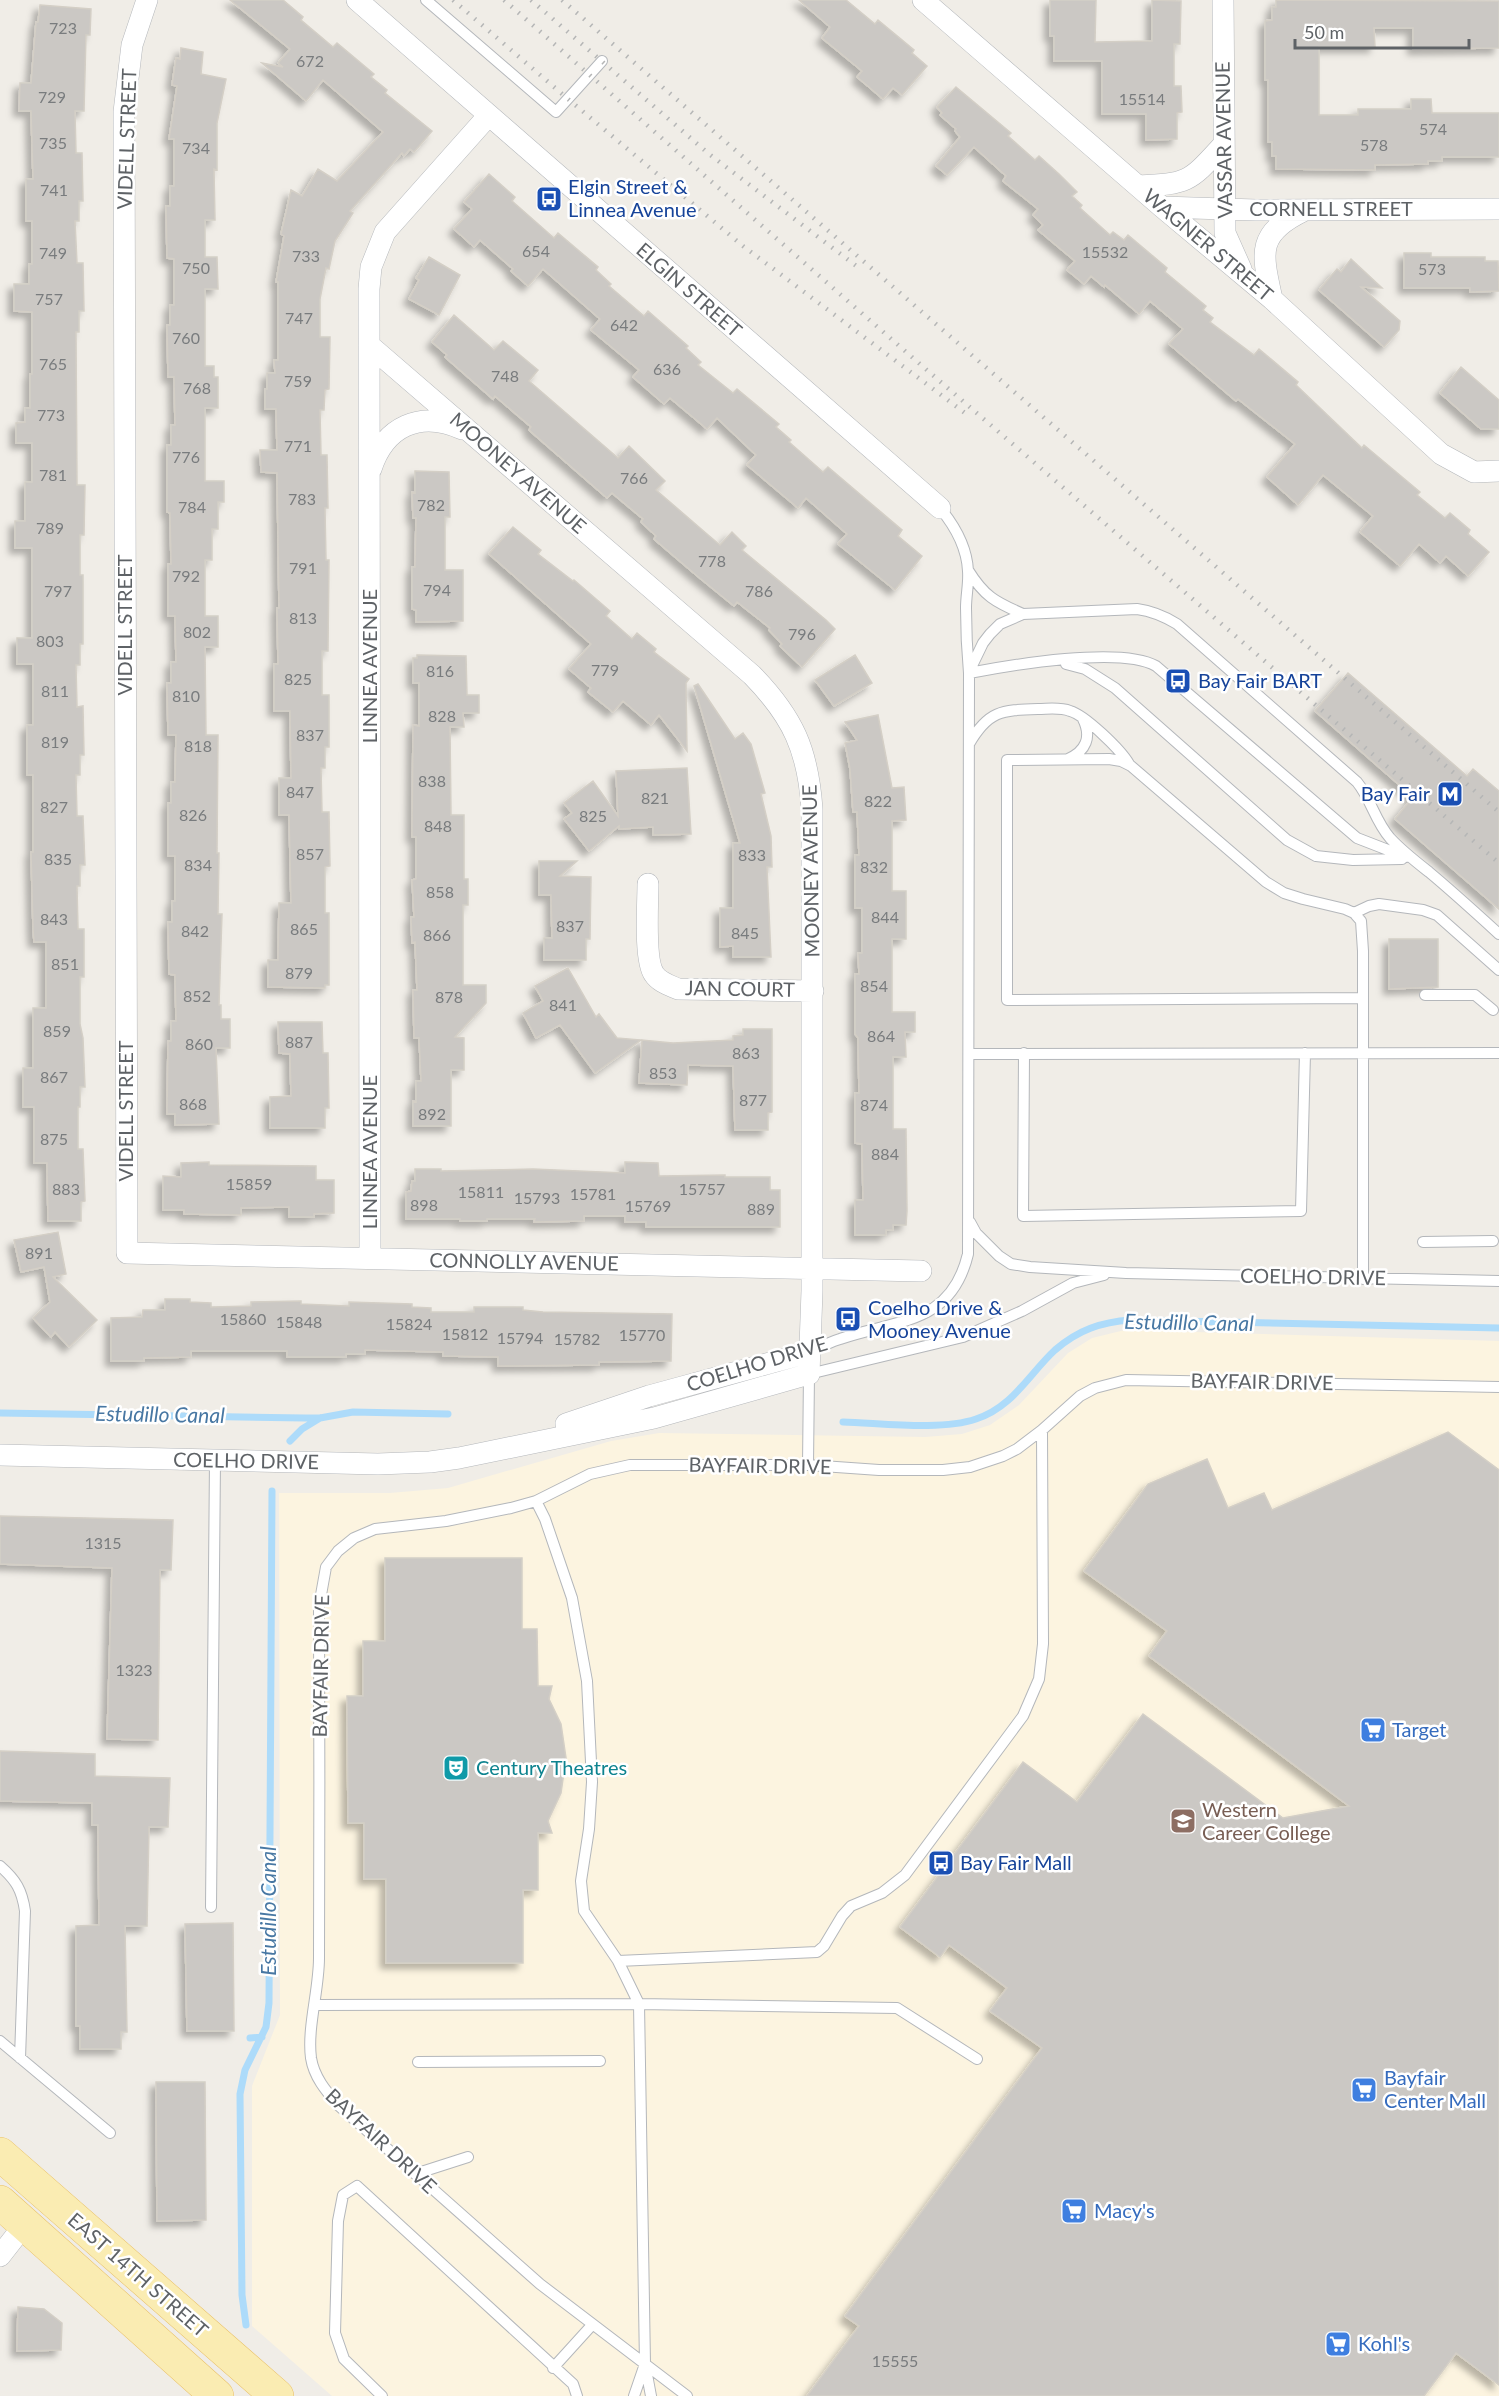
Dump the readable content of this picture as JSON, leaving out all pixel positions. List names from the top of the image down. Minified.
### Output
{"streets":{"main road":["EAST 14TH STREET"],"street":["VIDELL STREET","VASSAR AVENUE","CORNELL STREET","WAGNER STREET","ELGIN STREET","MOONEY AVENUE","LINNEA AVENUE","JAN COURT","CONNOLLY AVENUE","COELHO DRIVE"],"lane":["BAYFAIR DRIVE"]},"crossings":[["VIDELL STREET","CONNOLLY AVENUE"],["VASSAR AVENUE","CORNELL STREET"],["VASSAR AVENUE","WAGNER STREET"],["CORNELL STREET","WAGNER STREET"],["ELGIN STREET","LINNEA AVENUE"],["MOONEY AVENUE","LINNEA AVENUE"],["MOONEY AVENUE","JAN COURT"],["MOONEY AVENUE","CONNOLLY AVENUE"],["MOONEY AVENUE","COELHO DRIVE"],["LINNEA AVENUE","CONNOLLY AVENUE"]],"water":["Estudillo Canal"],"places":{"bus stop":["Elgin Street & Linnea Avenue","Bay Fair BART","Coelho Drive & Mooney Avenue","Bay Fair Mall"],"metro station":["Bay Fair"],"supermarket":["Target","Bayfair Center Mall","Macy's","Kohl's"],"theatre":["Century Theatres"],"school or university":["Western Career College"]},"house_numbers":["723","672","729","15514","574","735","578","734","741","654","15532","749","733","750","573","757","747","642","760","765","636","748","759","768","773","771","776","781","766","783","782","784","789","778","791","792","794","797","786","813","802","796","803","779","816","825","811","810","828","837","819","818","838","847","821","822","827","826","825","848","857","833","835","834","832","858","844","843","837","865","842","845","866","851","879","854","852","878","841","859","864","887","860","863","853","867","877","868","874","892","875","884","15859","883","15757","15811","15781","15793","898","15769","889","891","15860","15848","15824","15812","15770","15794","15782","1315","1323","15555"],"scale_bar":"50 m"}
